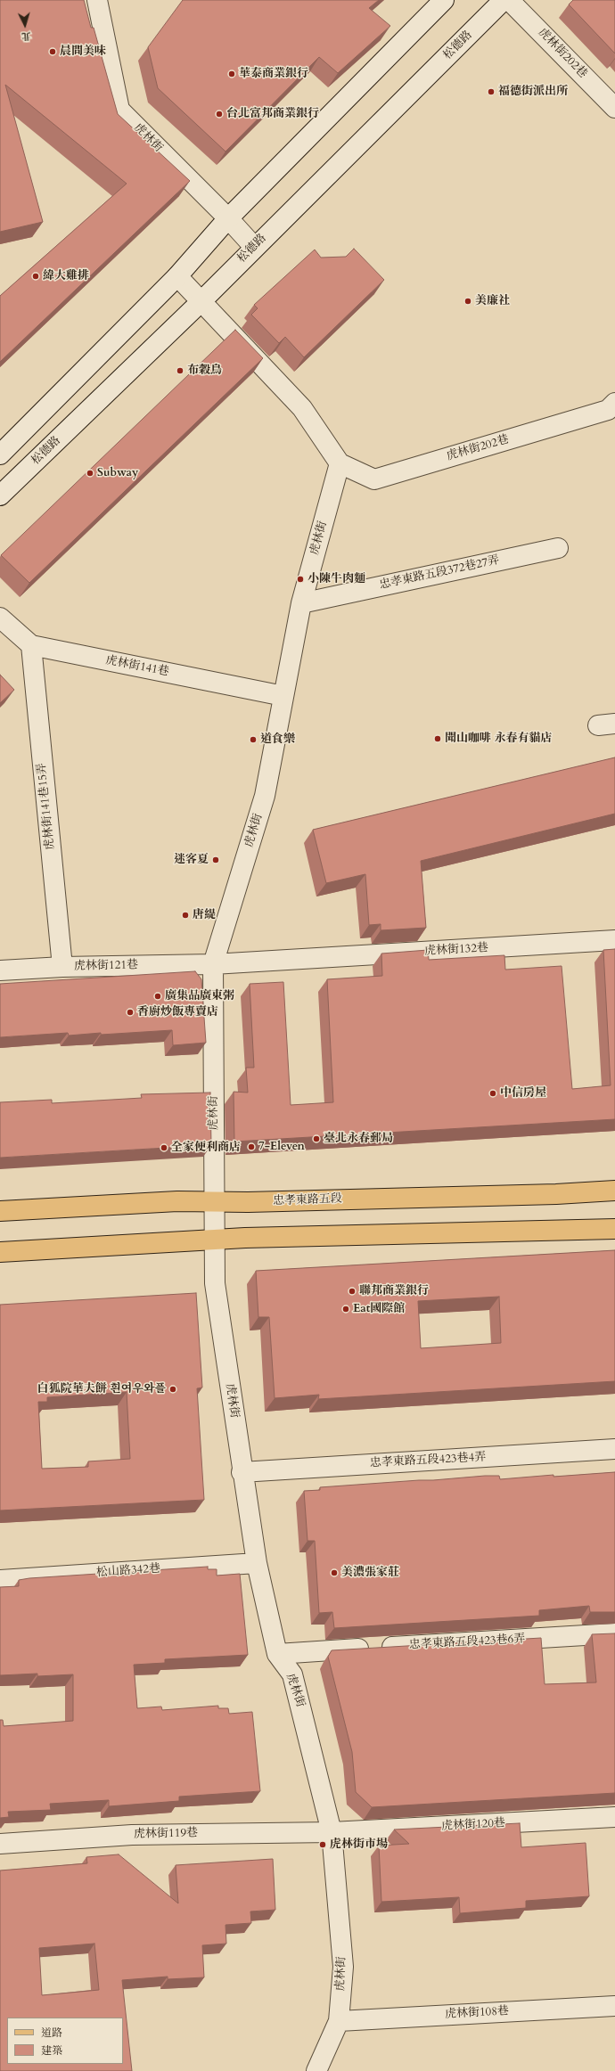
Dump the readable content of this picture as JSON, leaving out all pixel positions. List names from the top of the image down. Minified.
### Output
{"streets":{"main road":["忠孝東路五段"],"street":["松德路","虎林街202巷","虎林街","忠孝東路五段372巷27弄","虎林街141巷","虎林街141巷15弄","虎林街132巷","虎林街121巷","忠孝東路五段423巷4弄","松山路342巷","忠孝東路五段423巷6弄","虎林街120巷","虎林街119巷","虎林街108巷"]},"crossings":[["松德路","虎林街"],["虎林街202巷","虎林街"],["虎林街","忠孝東路五段372巷27弄"],["虎林街","虎林街141巷"],["虎林街","虎林街132巷"],["虎林街","虎林街121巷"],["虎林街","忠孝東路五段"],["虎林街","忠孝東路五段423巷4弄"],["虎林街","松山路342巷"],["虎林街","忠孝東路五段423巷6弄"],["虎林街","虎林街120巷"],["虎林街","虎林街119巷"],["虎林街","虎林街108巷"],["虎林街141巷","虎林街141巷15弄"],["虎林街141巷15弄","虎林街121巷"],["虎林街132巷","虎林街121巷"],["虎林街120巷","虎林街119巷"]],"places":["晨間美味","華泰商業銀行","福德街派出所","台北富邦商業銀行","緯大雞排","美廉社","布穀鳥","Subway","小陳牛肉麵","聞山咖啡 永春有貓店","道食樂","迷客夏","唐緹","廣集品廣東粥","香廚炒飯專賣店","中信房屋","臺北永春郵局","7-Eleven","全家便利商店","聯邦商業銀行","Eat國際館","白狐院華夫餅 흰여우와플","美濃張家莊","虎林街市場"],"legend":["道路","建築"],"north":"bottom"}
